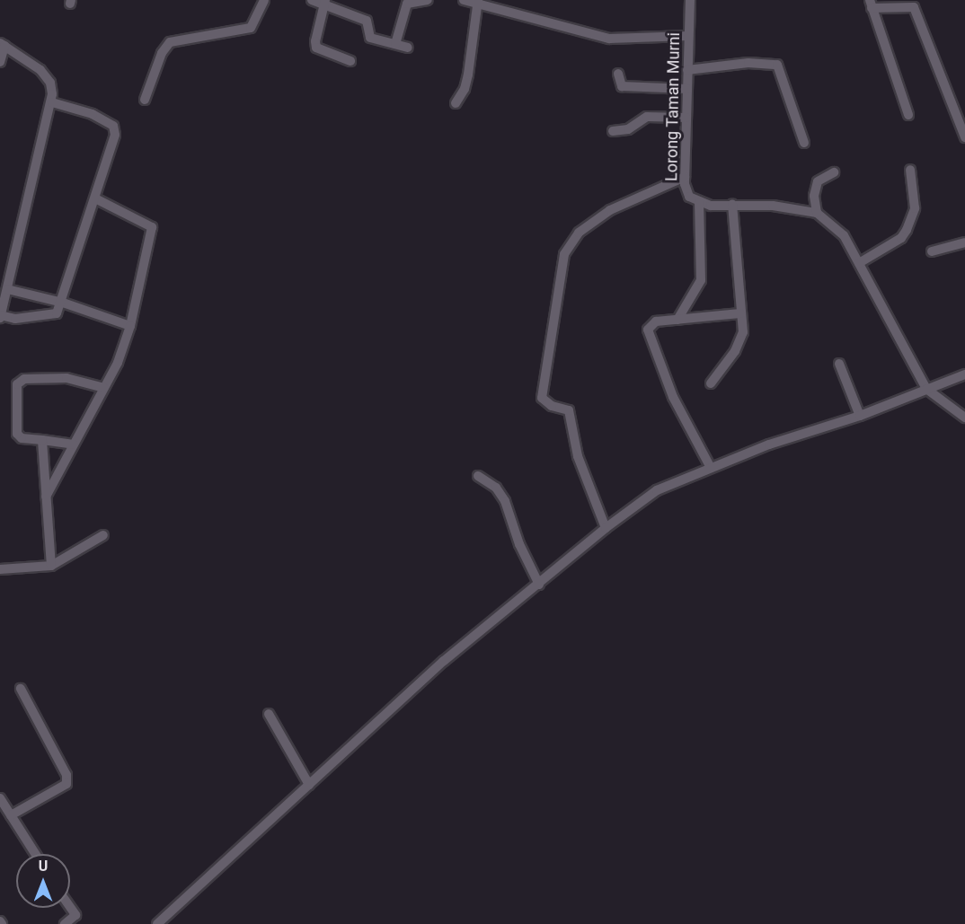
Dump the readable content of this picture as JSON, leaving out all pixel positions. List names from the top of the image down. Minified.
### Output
{"streets":{"street":["Lorong Taman Murni"]},"north":"top"}
